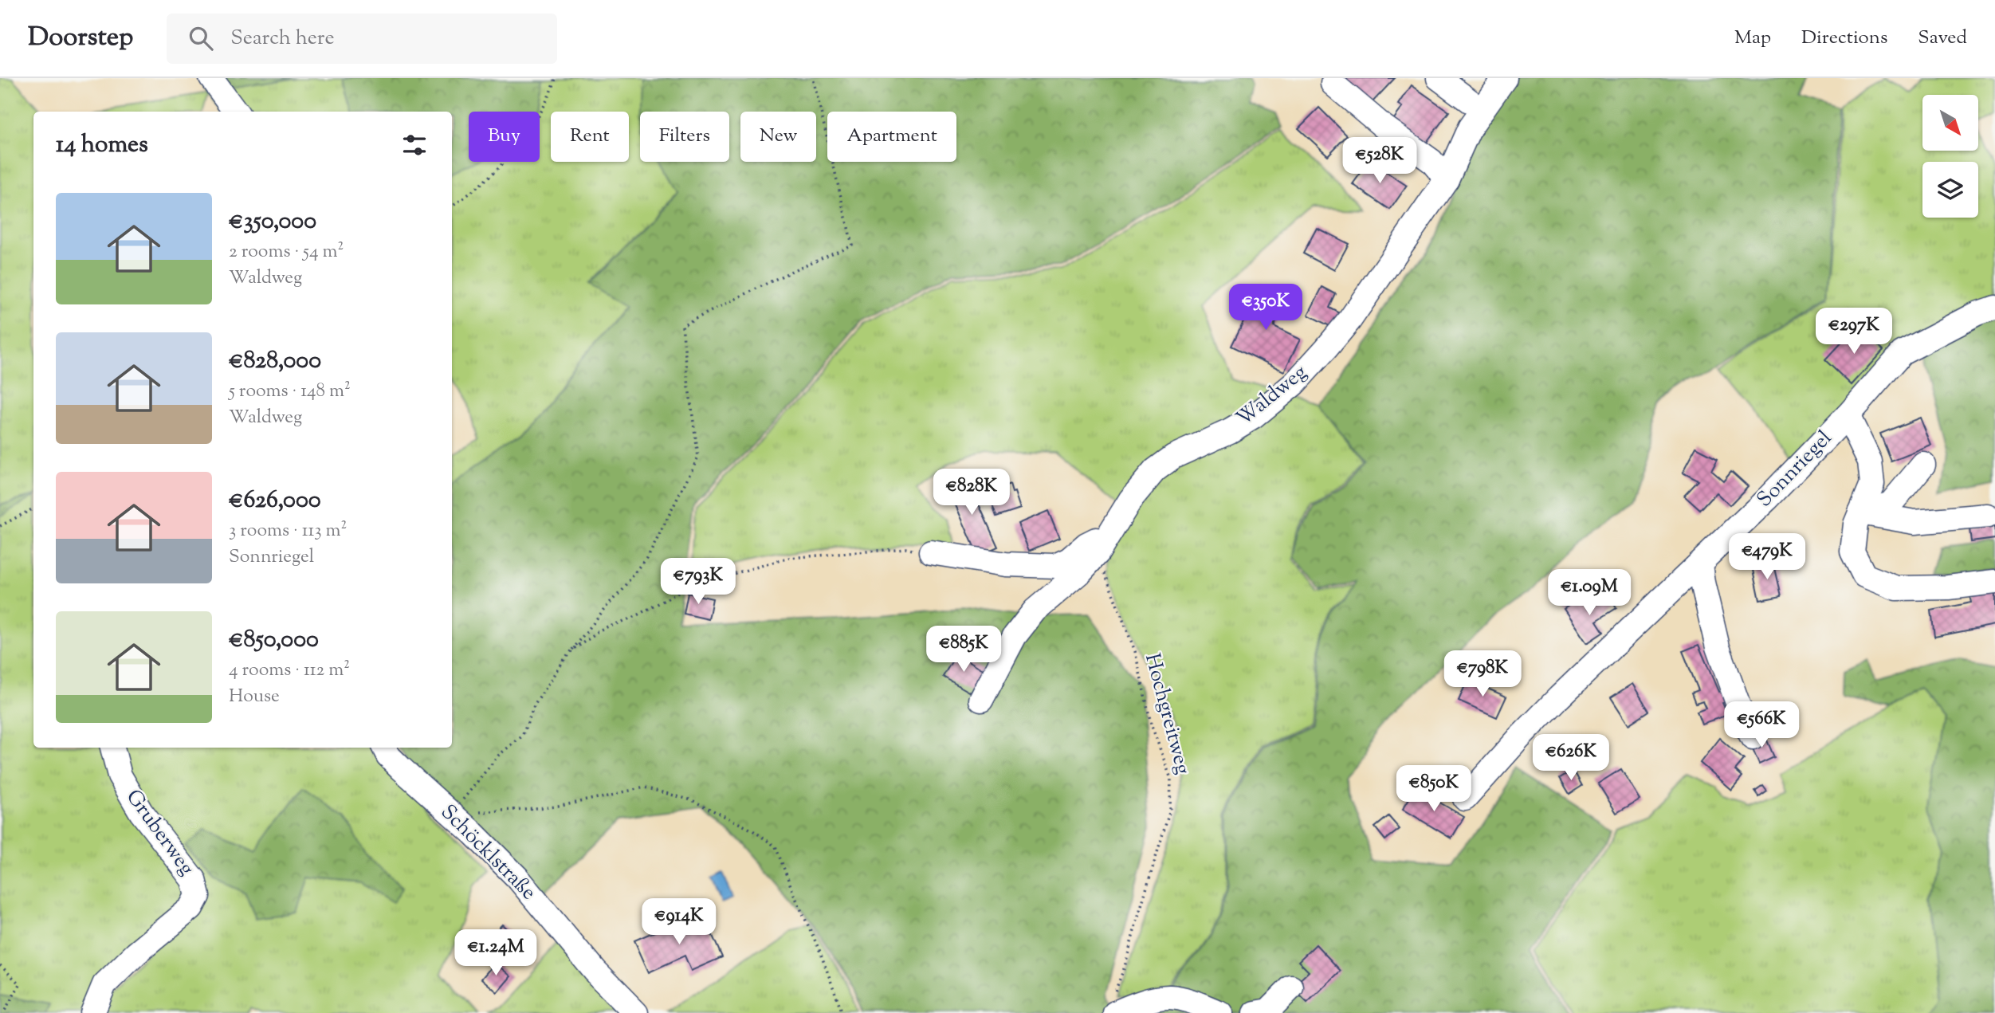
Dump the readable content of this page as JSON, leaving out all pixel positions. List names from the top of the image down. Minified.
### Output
{"streets":{"street":["Waldweg","Sonnriegel","Gruberweg","Schöcklstraße"],"path":["Hochgreitweg"]},"crossings":[["Waldweg","Hochgreitweg"]],"north":"bottom right","page":{"header":"Doorstep","search":"Search here","nav":["Map","Directions","Saved"],"chip":["Buy","Rent","Filters","New","Apartment"],"heading":"14 homes","price":["€528K","€350K","€297K","€828K","€479K","€793K","€1.09M","€885K","€798K","€566K","€626K","€850K","€914K","€1.24M"],"list":[{"name":"€350,000","note":"2 rooms · 54 m² · Waldweg"},{"name":"€828,000","note":"5 rooms · 148 m² · Waldweg"},{"name":"€626,000","note":"3 rooms · 113 m² · Sonnriegel"},{"name":"€850,000","note":"4 rooms · 112 m² · House"}]}}
